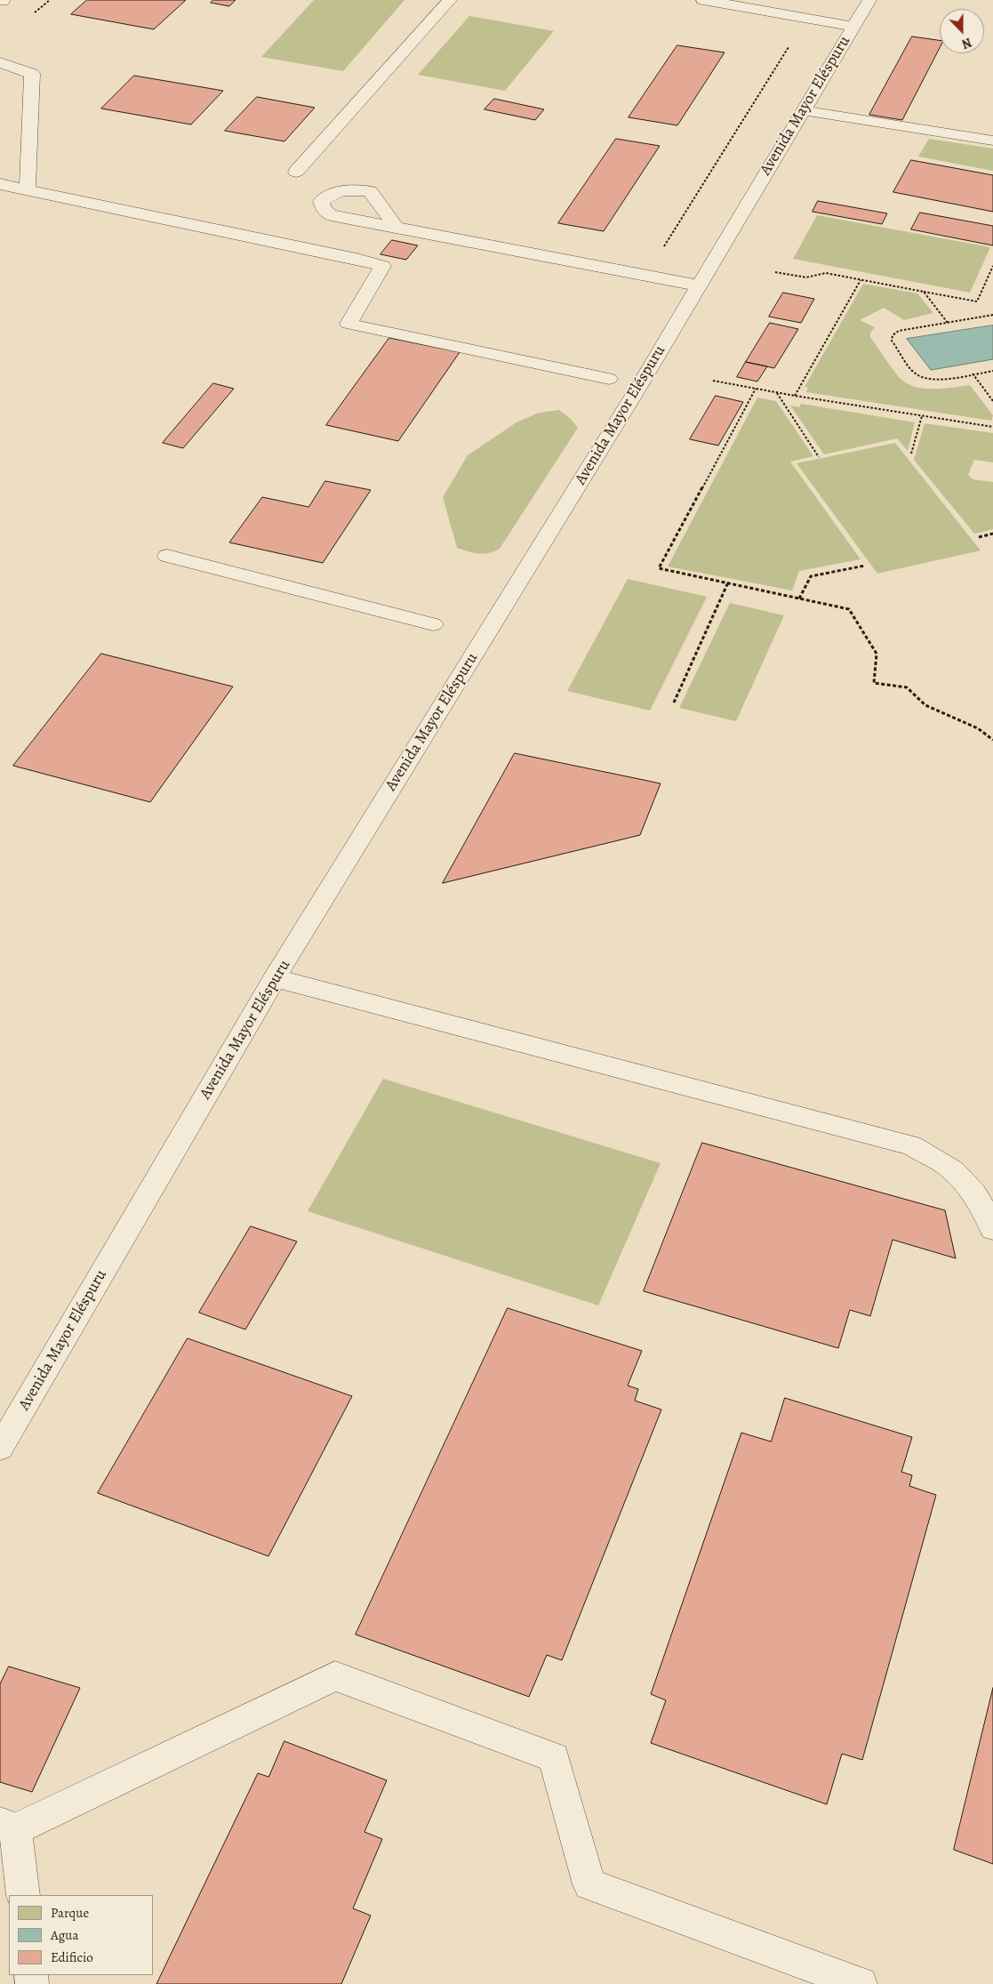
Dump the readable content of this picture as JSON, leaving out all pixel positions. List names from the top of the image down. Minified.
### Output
{"streets":{"lane":["Avenida Mayor Eléspuru"]},"legend":["Parque","Agua","Edificio"],"north":"bottom"}
